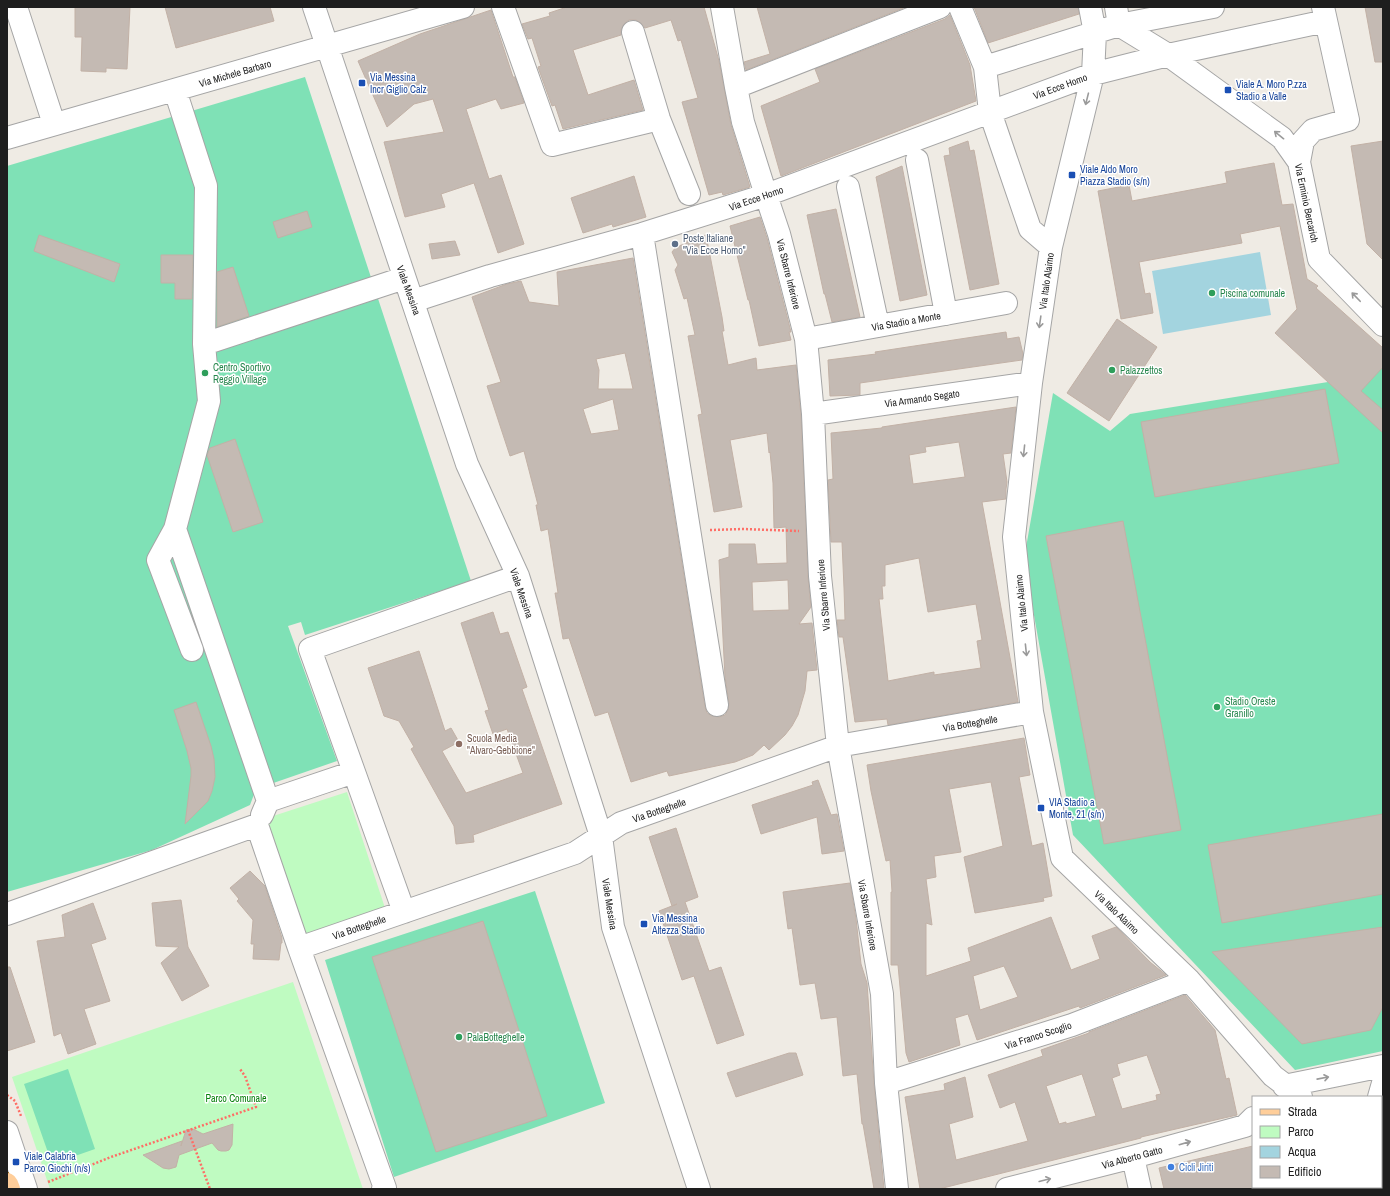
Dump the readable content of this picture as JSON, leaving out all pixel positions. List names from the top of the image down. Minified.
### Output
{"streets":{"street":["Via Michele Barbaro","Via Ecce Homo","Via Erminio Bercarich","Via Sbarre Inferiore","Via Italo Alaimo","Viale Messina","Via Stadio a Monte","Via Armando Segato","Via Botteghelle","Via Franco Scoglio","Via Alberto Gatto"]},"crossings":[["Via Michele Barbaro","Viale Messina"],["Via Ecce Homo","Via Erminio Bercarich"],["Via Ecce Homo","Via Sbarre Inferiore"],["Via Ecce Homo","Via Italo Alaimo"],["Via Ecce Homo","Viale Messina"],["Via Sbarre Inferiore","Via Stadio a Monte"],["Via Sbarre Inferiore","Via Armando Segato"],["Via Sbarre Inferiore","Via Botteghelle"],["Via Sbarre Inferiore","Via Franco Scoglio"],["Via Italo Alaimo","Via Armando Segato"],["Via Italo Alaimo","Via Botteghelle"],["Via Italo Alaimo","Via Franco Scoglio"],["Viale Messina","Via Botteghelle"]],"one_way":["Via Erminio Bercarich","Via Alberto Gatto"],"parks":["Parco Comunale"],"places":{"transit":["Via Messina Incr Giglio Calz","Viale A. Moro P.zza Stadio a Valle","Viale Aldo Moro Piazza Stadio (s/n)","VIA Stadio a Monte, 21 (s/n)","Via Messina Altezza Stadio","Viale Calabria Parco Giochi (n/s)"],"other":["Poste Italiane \"Via Ecce Homo\"","Piscina comunale","Palazzettos","Centro Sportivo Reggio Village","Stadio Oreste Granillo","Scuola Media \"Alvaro-Gebbione\"","PalaBotteghelle","Cicli Jiriti"]},"legend":["Strada","Parco","Acqua","Edificio"]}
